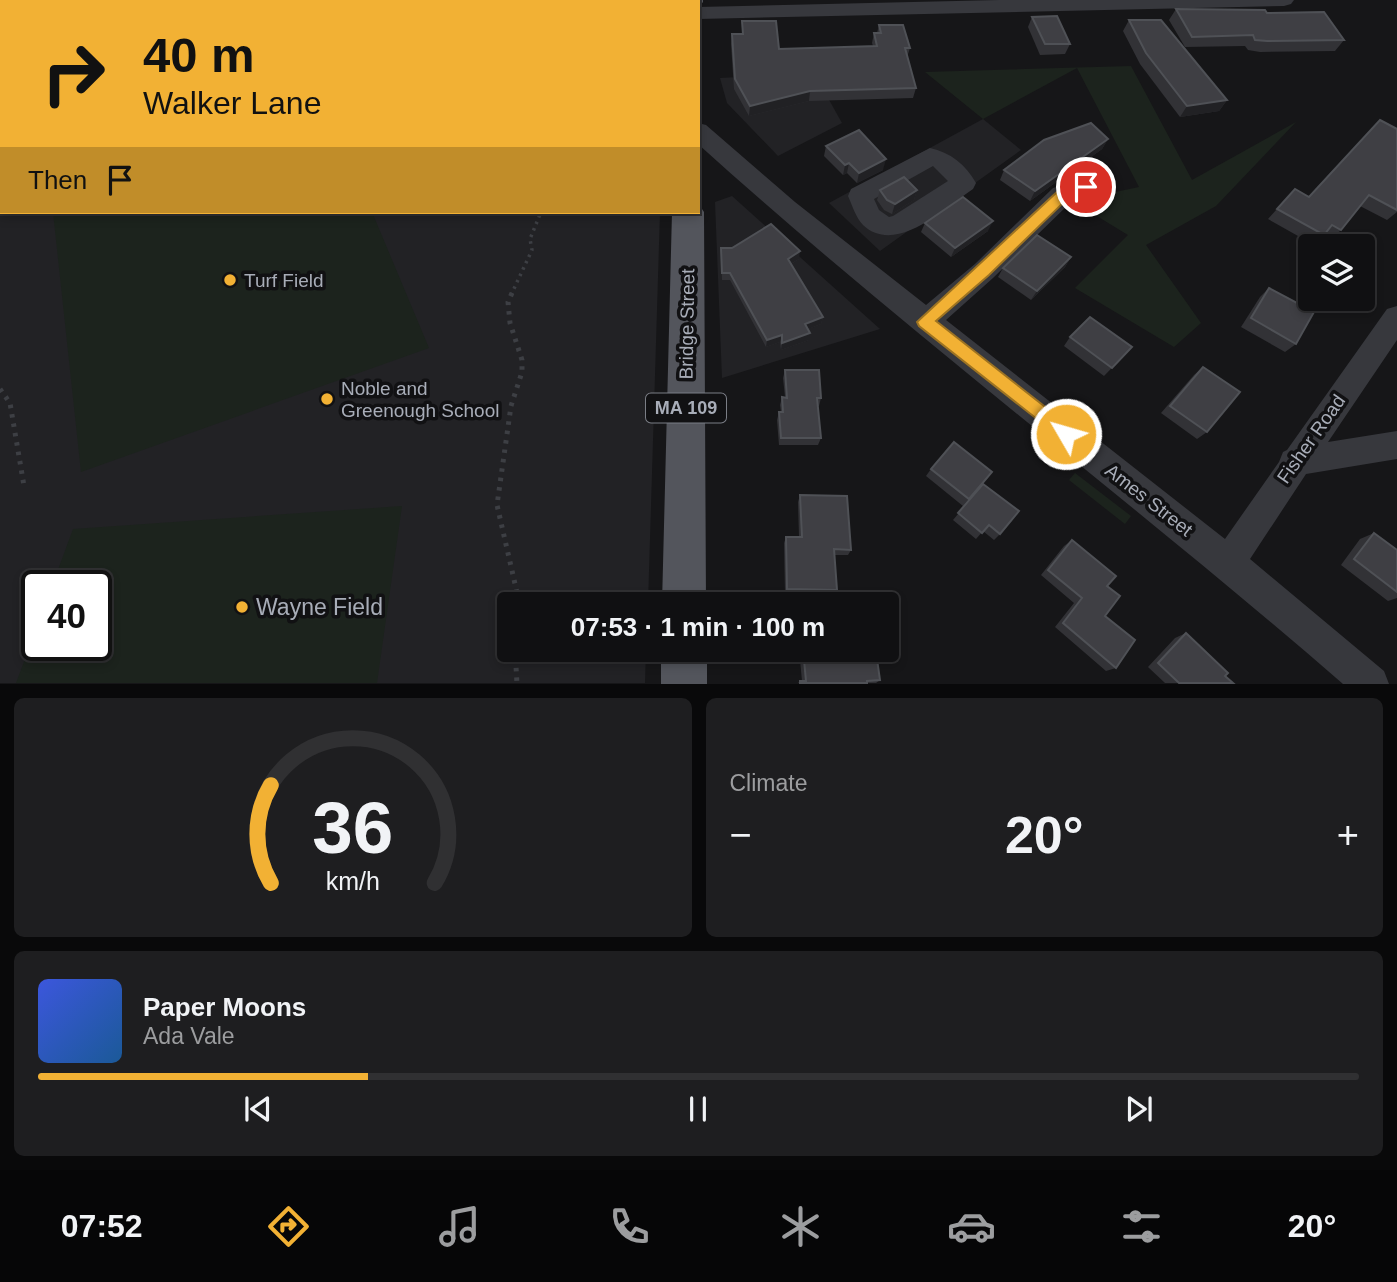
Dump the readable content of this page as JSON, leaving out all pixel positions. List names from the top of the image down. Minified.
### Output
{"streets":{"main road":["Bridge Street","MA 109"],"street":["Fisher Road","Ames Street"]},"crossings":[["Fisher Road","Ames Street"]],"places":["Turf Field","Noble and Greenough School","Wayne Field"],"page":{"turn":["40 m","Walker Lane"],"then":"Then","limit":"40","trip":"07:53 · 1 min · 100 m","tile":"Climate","heat":["−","20°","+"],"song":["Paper Moons","Ada Vale"],"tabs":["07:52","20°"],"gauge":["36","km/h"]}}
